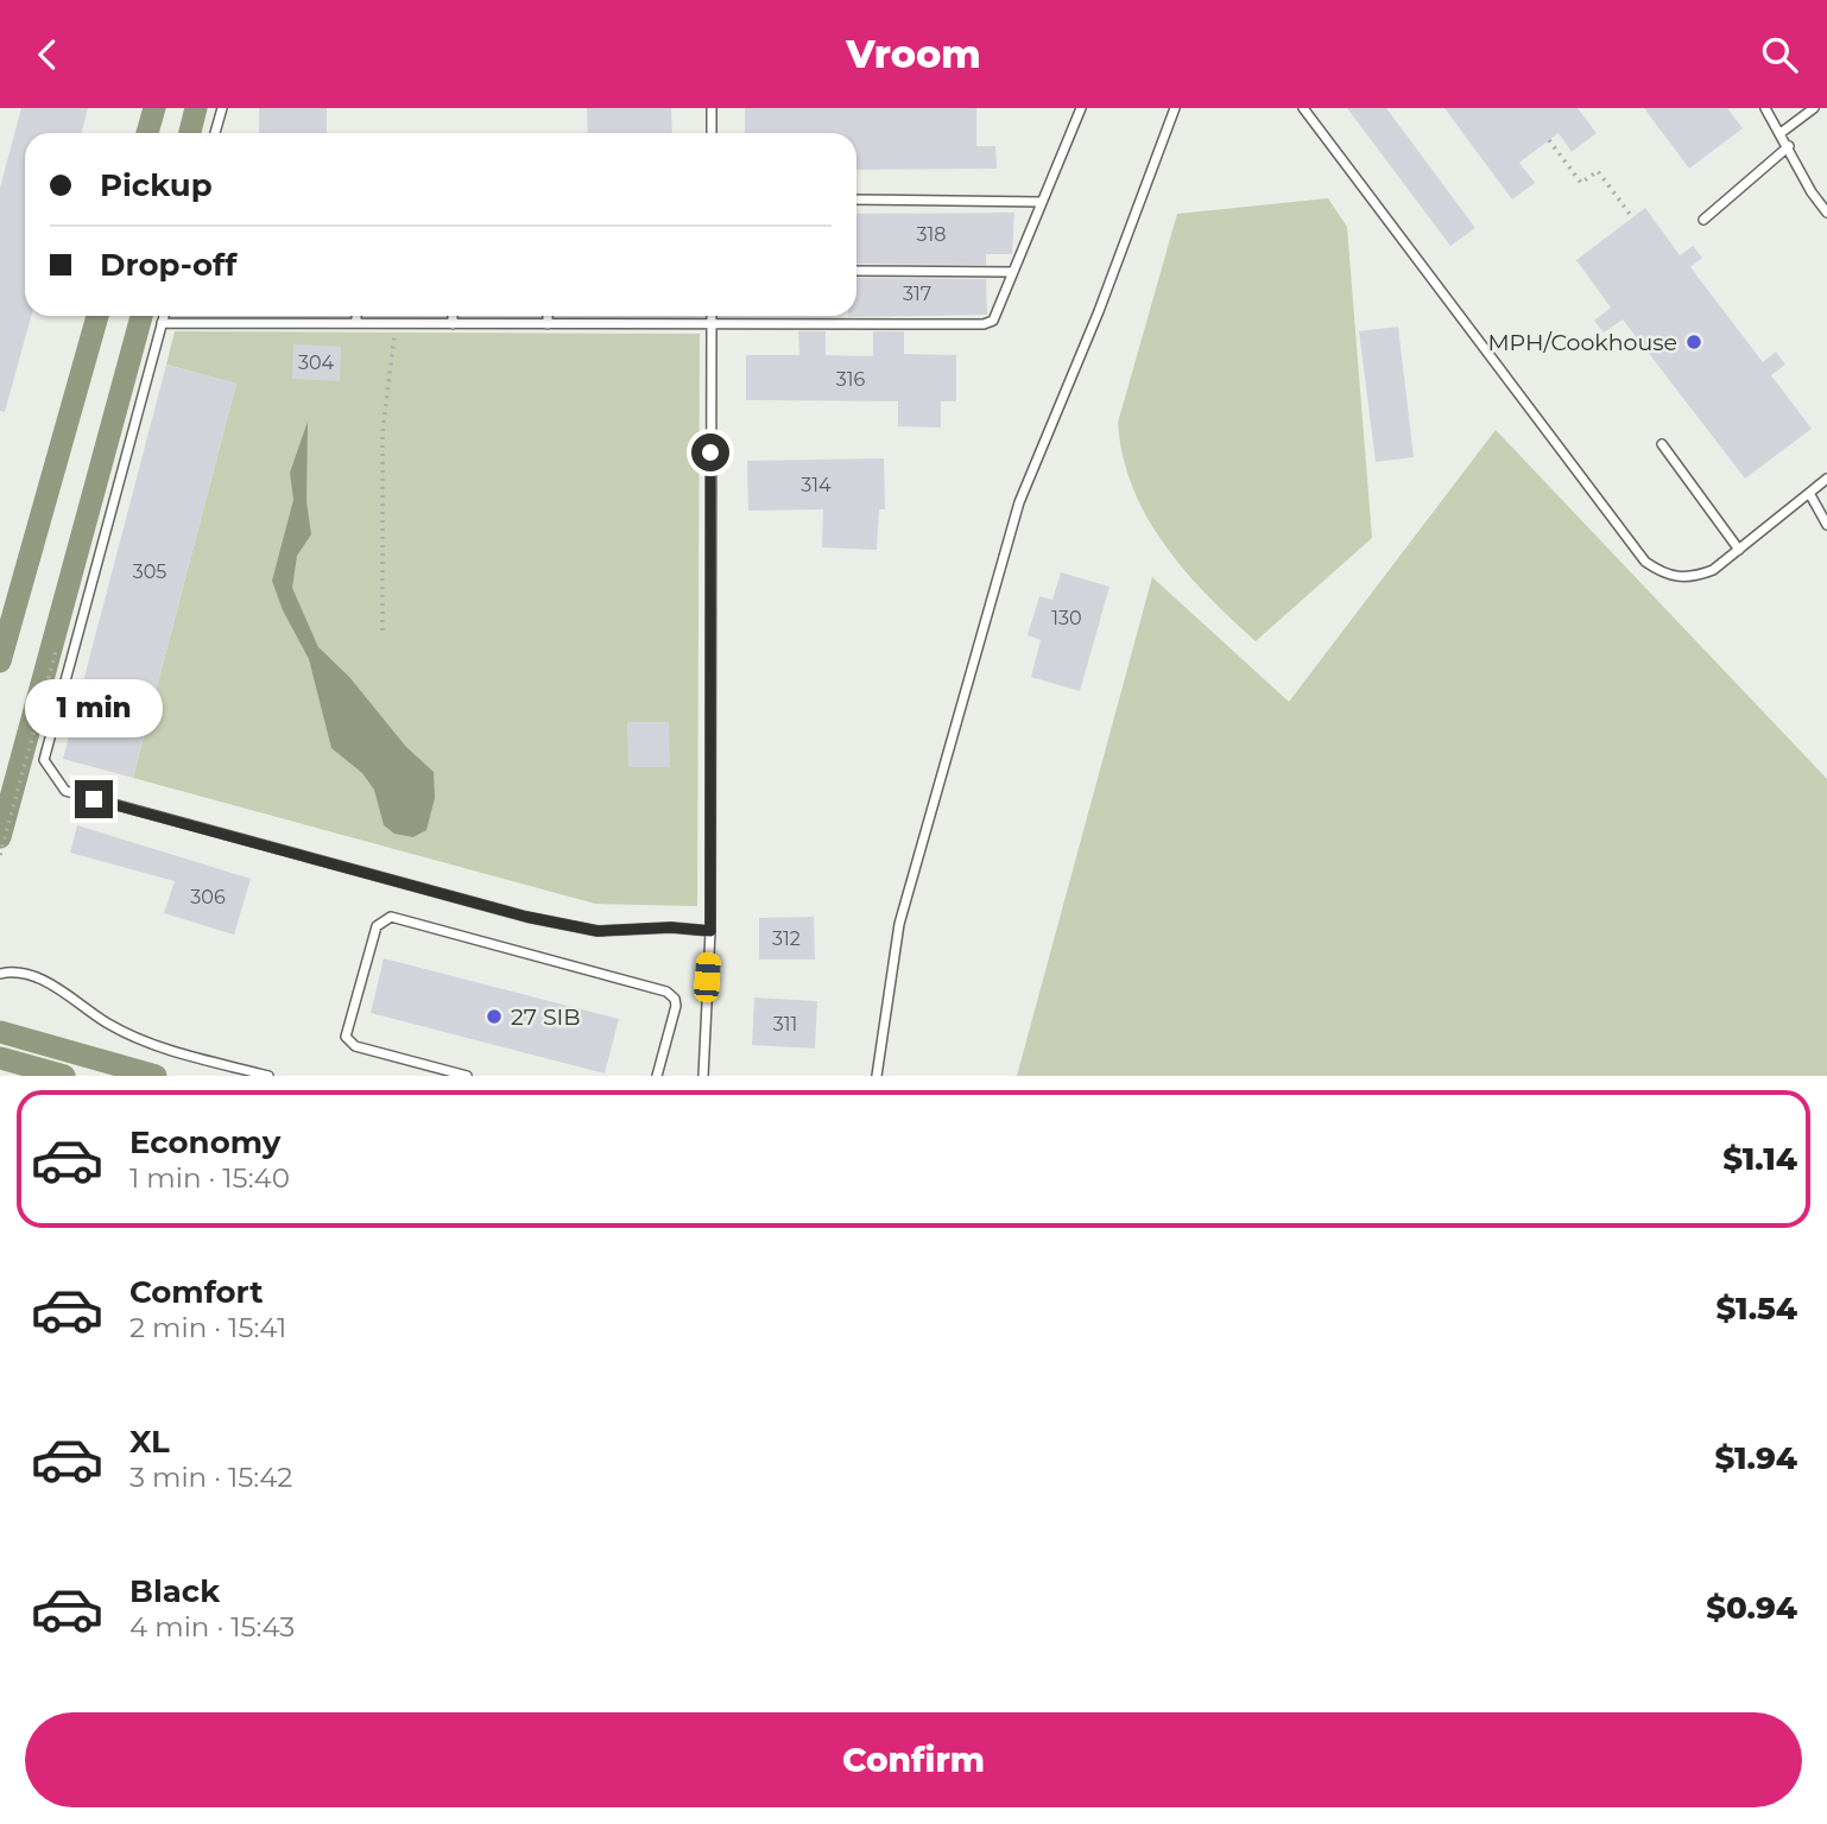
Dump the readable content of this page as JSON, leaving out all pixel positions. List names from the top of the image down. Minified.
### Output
{"places":["MPH/Cookhouse","27 SIB"],"house_numbers":["318","317","304","316","314","305","130","306","312","311"],"page":{"header":"Vroom","banner":["Pickup","Drop-off"],"bubble":"1 min","list":[{"name":"Economy","note":"1 min · 15:40","value":"$1.14"},{"name":"Comfort","note":"2 min · 15:41","value":"$1.54"},{"name":"XL","note":"3 min · 15:42","value":"$1.94"},{"name":"Black","note":"4 min · 15:43","value":"$0.94"}],"buttons":"Confirm"}}
